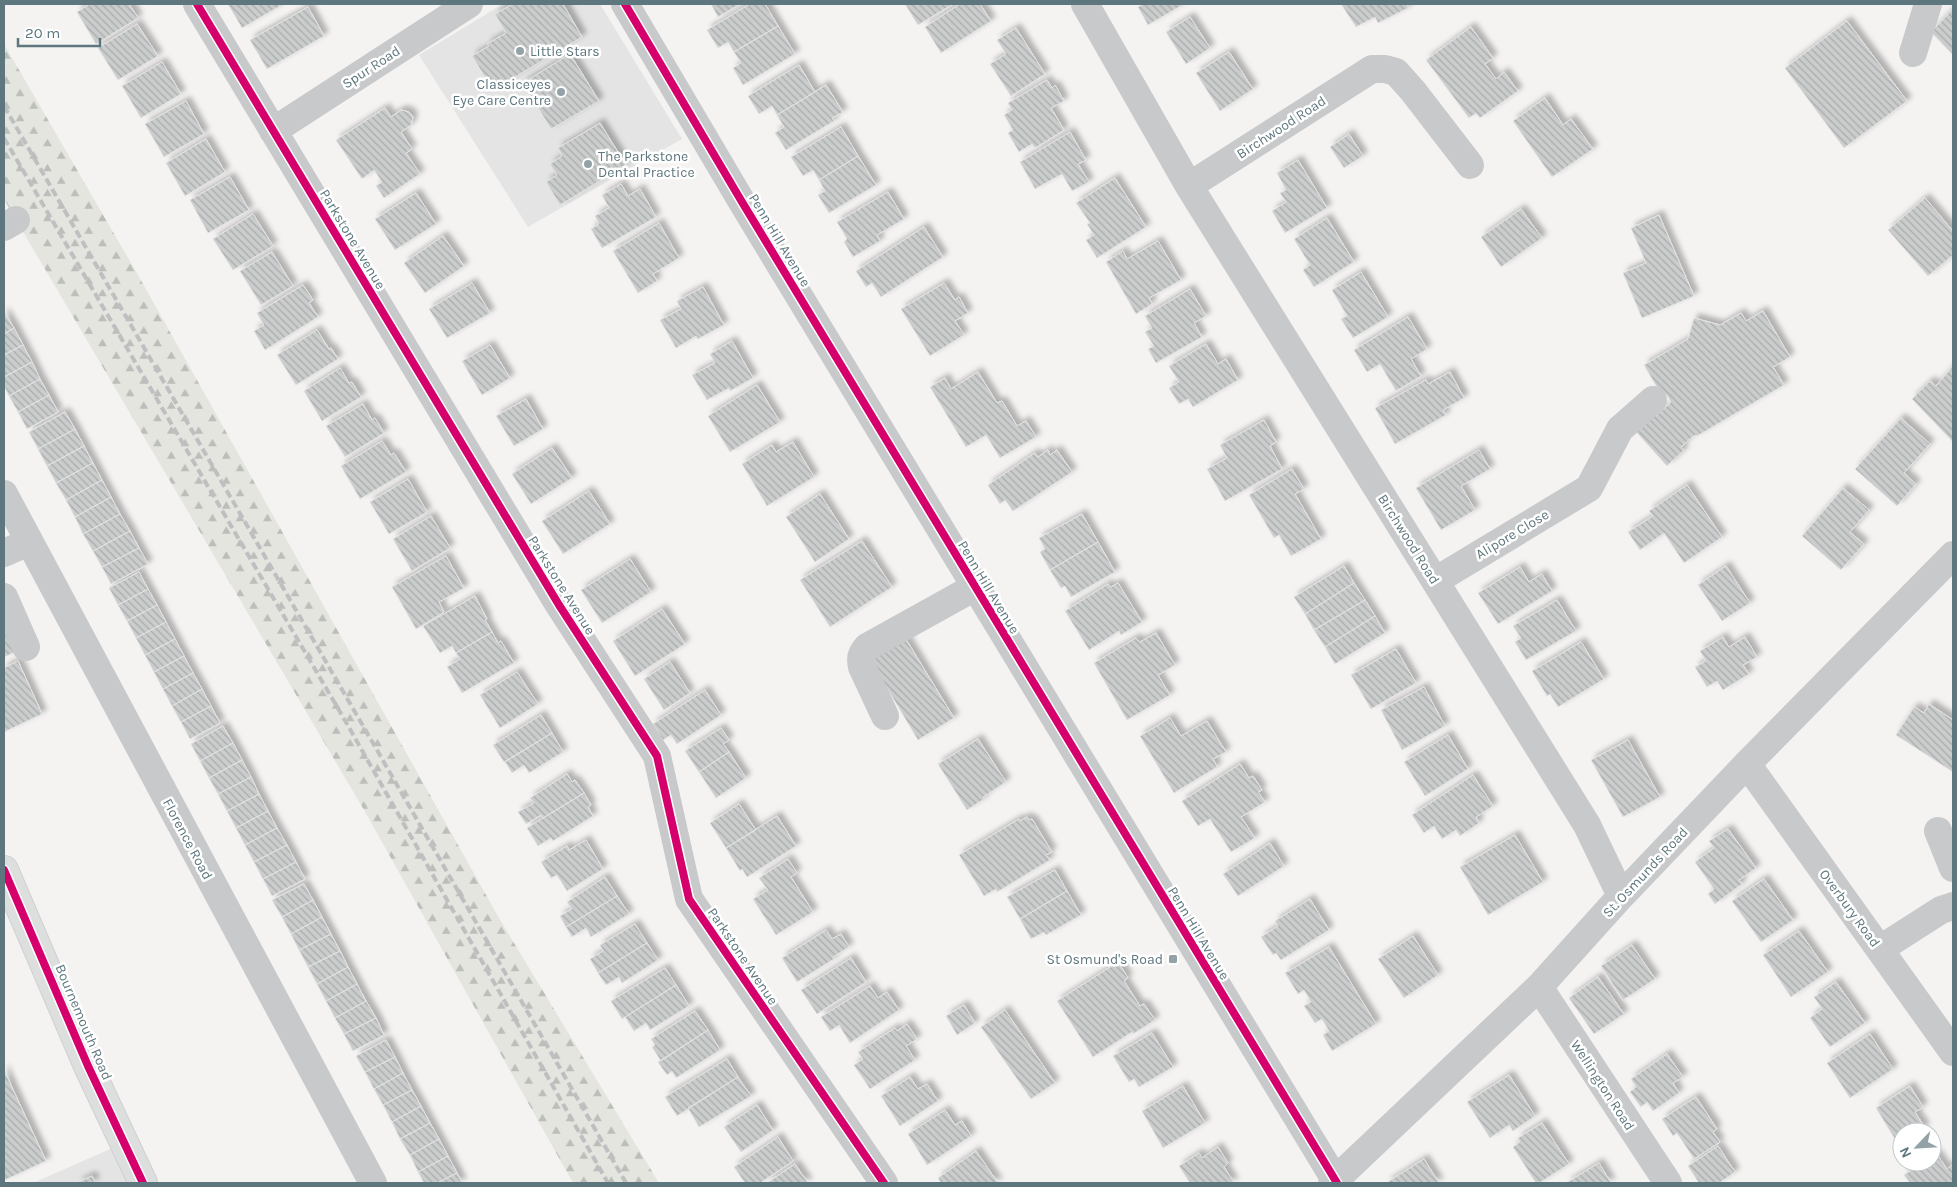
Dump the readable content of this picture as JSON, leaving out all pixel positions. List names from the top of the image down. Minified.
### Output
{"streets":{"highway":["Bournemouth Road"],"street":["Spur Road","Birchwood Road","Parkstone Avenue","Penn Hill Avenue","Alipore Close","Florence Road","St. Osmunds Road","Overbury Road","Wellington Road"]},"crossings":[["Spur Road","Parkstone Avenue"],["Birchwood Road","Alipore Close"],["Birchwood Road","St. Osmunds Road"],["Penn Hill Avenue","St. Osmunds Road"],["St. Osmunds Road","Overbury Road"],["St. Osmunds Road","Wellington Road"]],"places":{"other":["Little Stars","Classiceyes Eye Care Centre","The Parkstone Dental Practice"],"transit":["St Osmund's Road"]},"scale_bar":"20 m","north":"bottom left"}
